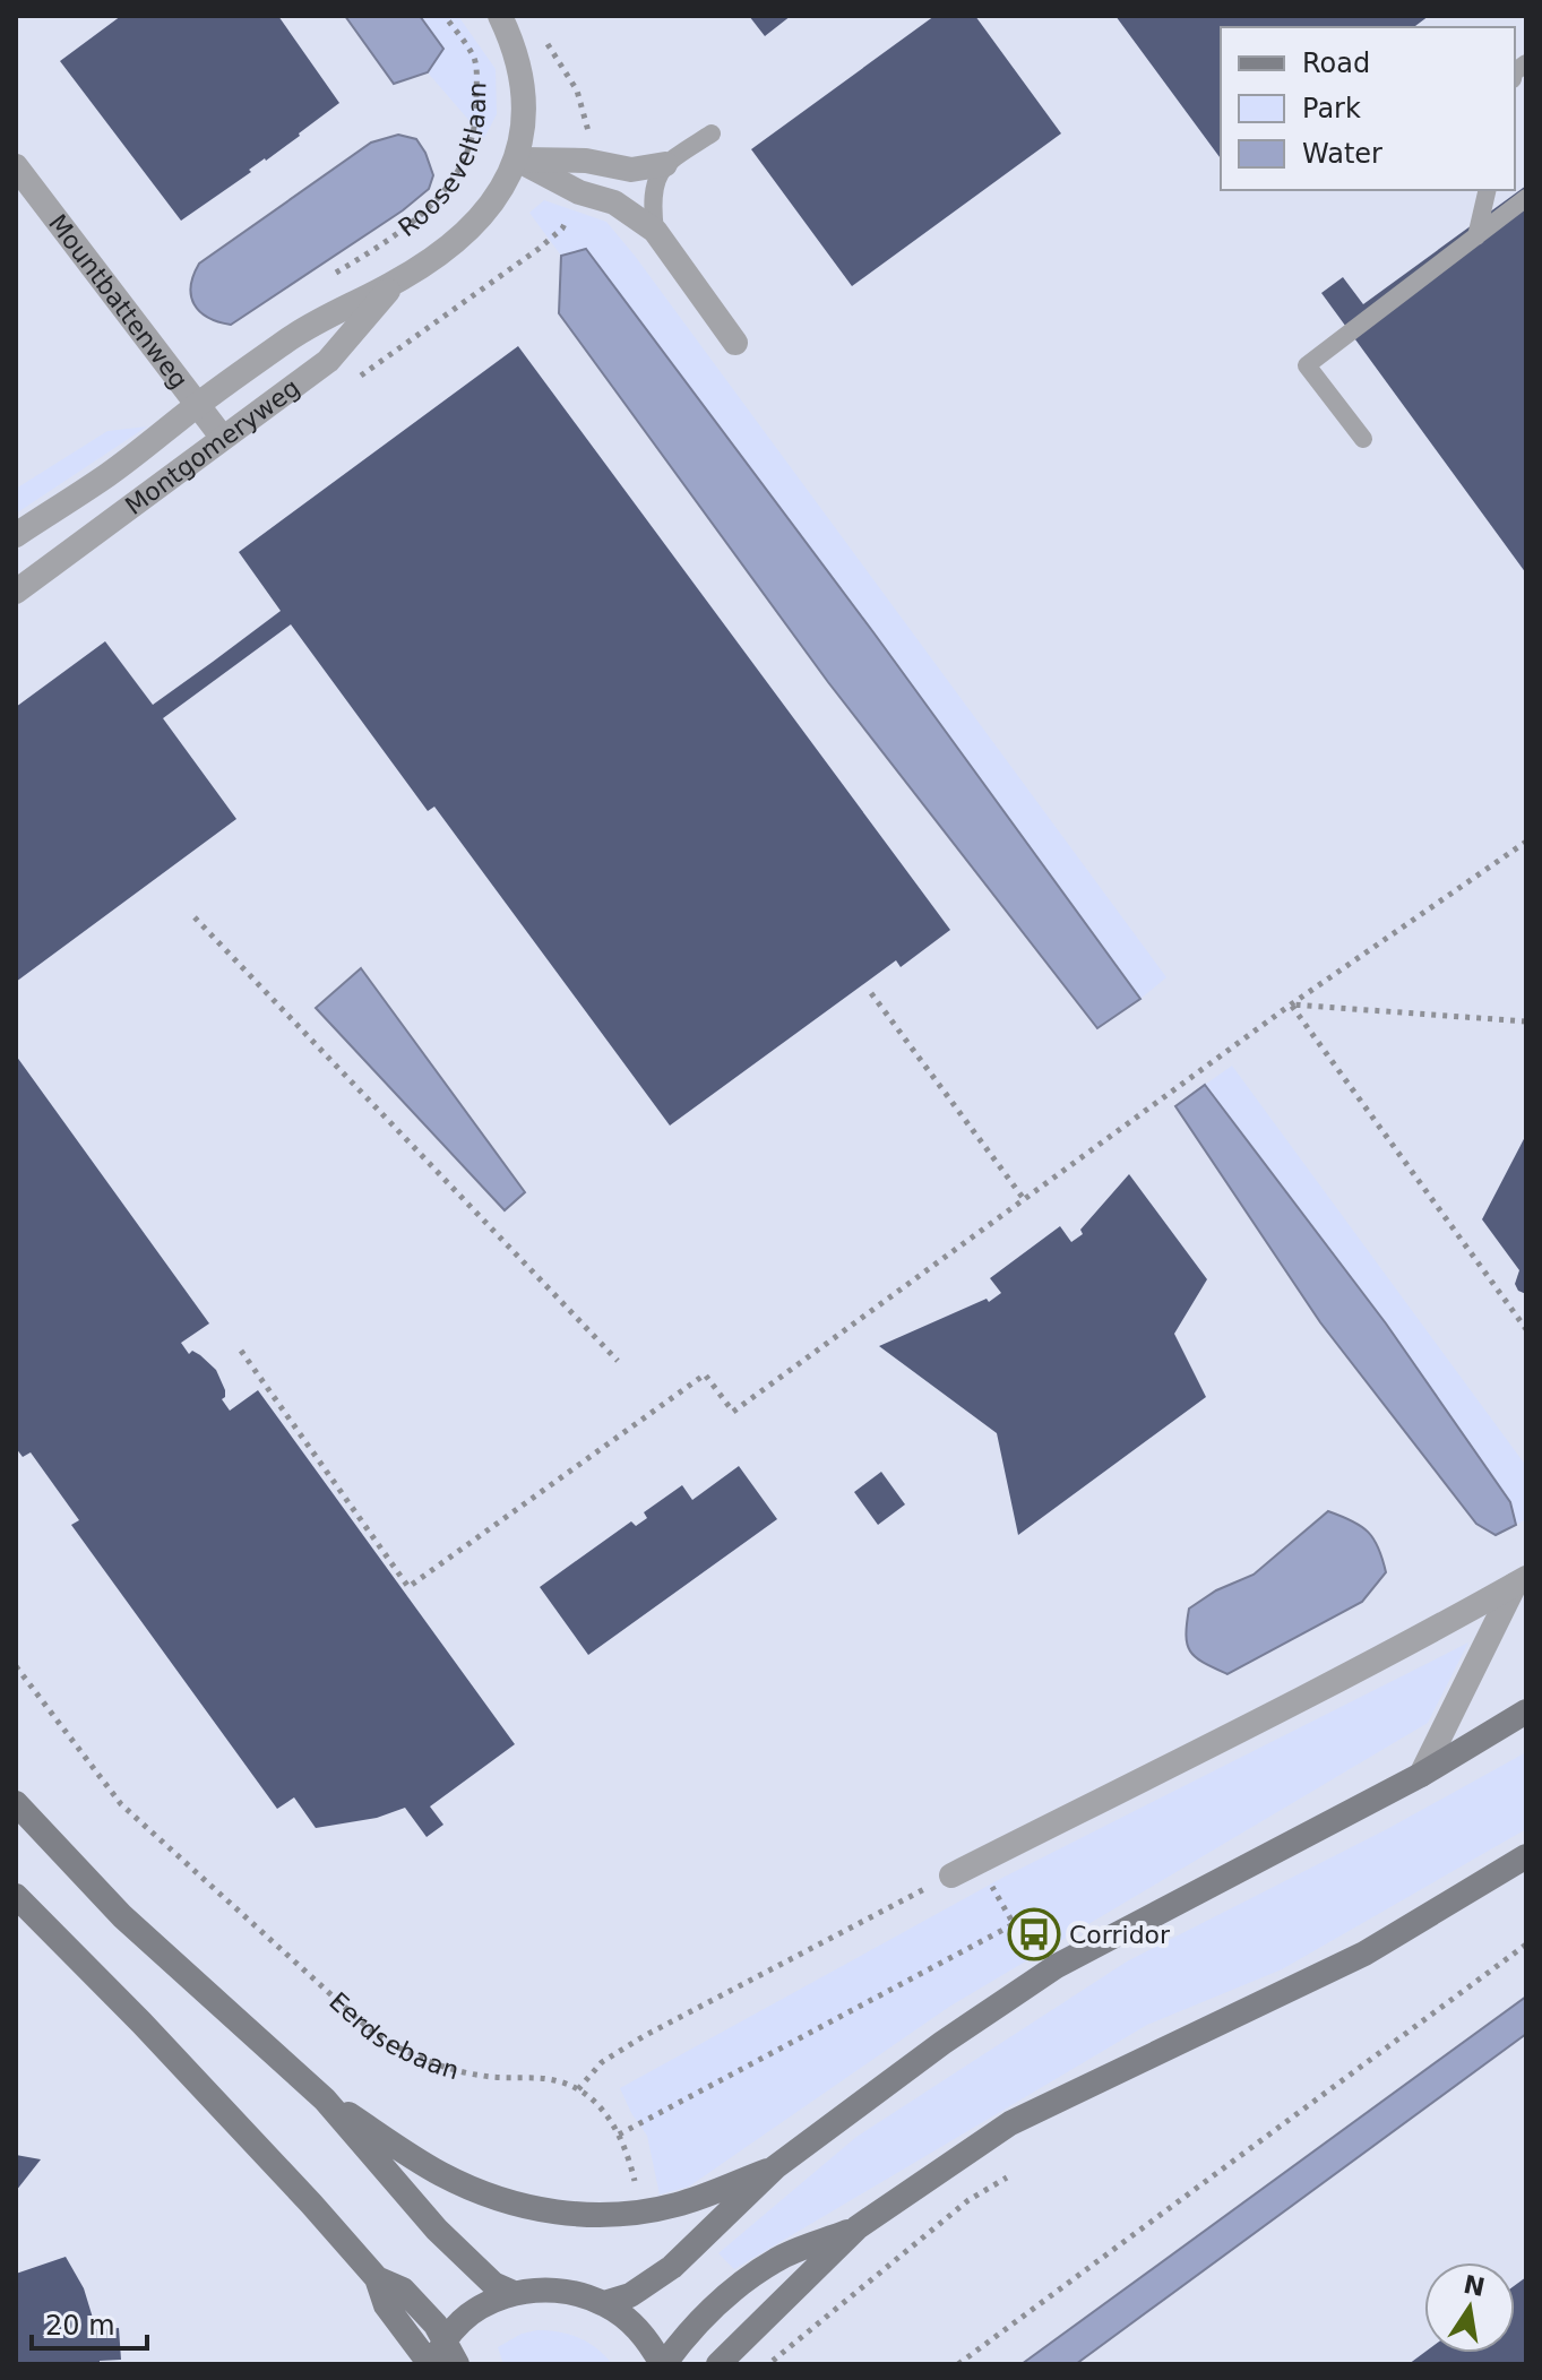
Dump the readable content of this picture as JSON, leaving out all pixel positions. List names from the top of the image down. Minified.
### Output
{"streets":{"street":["Rooseveltlaan","Mountbattenweg","Montgomeryweg"],"path":["Eerdsebaan"]},"crossings":[["Rooseveltlaan","Montgomeryweg"],["Mountbattenweg","Montgomeryweg"]],"places":{"bus stop":["Corridor"]},"legend":["Road","Park","Water"],"scale_bar":"20 m","north":"top"}
